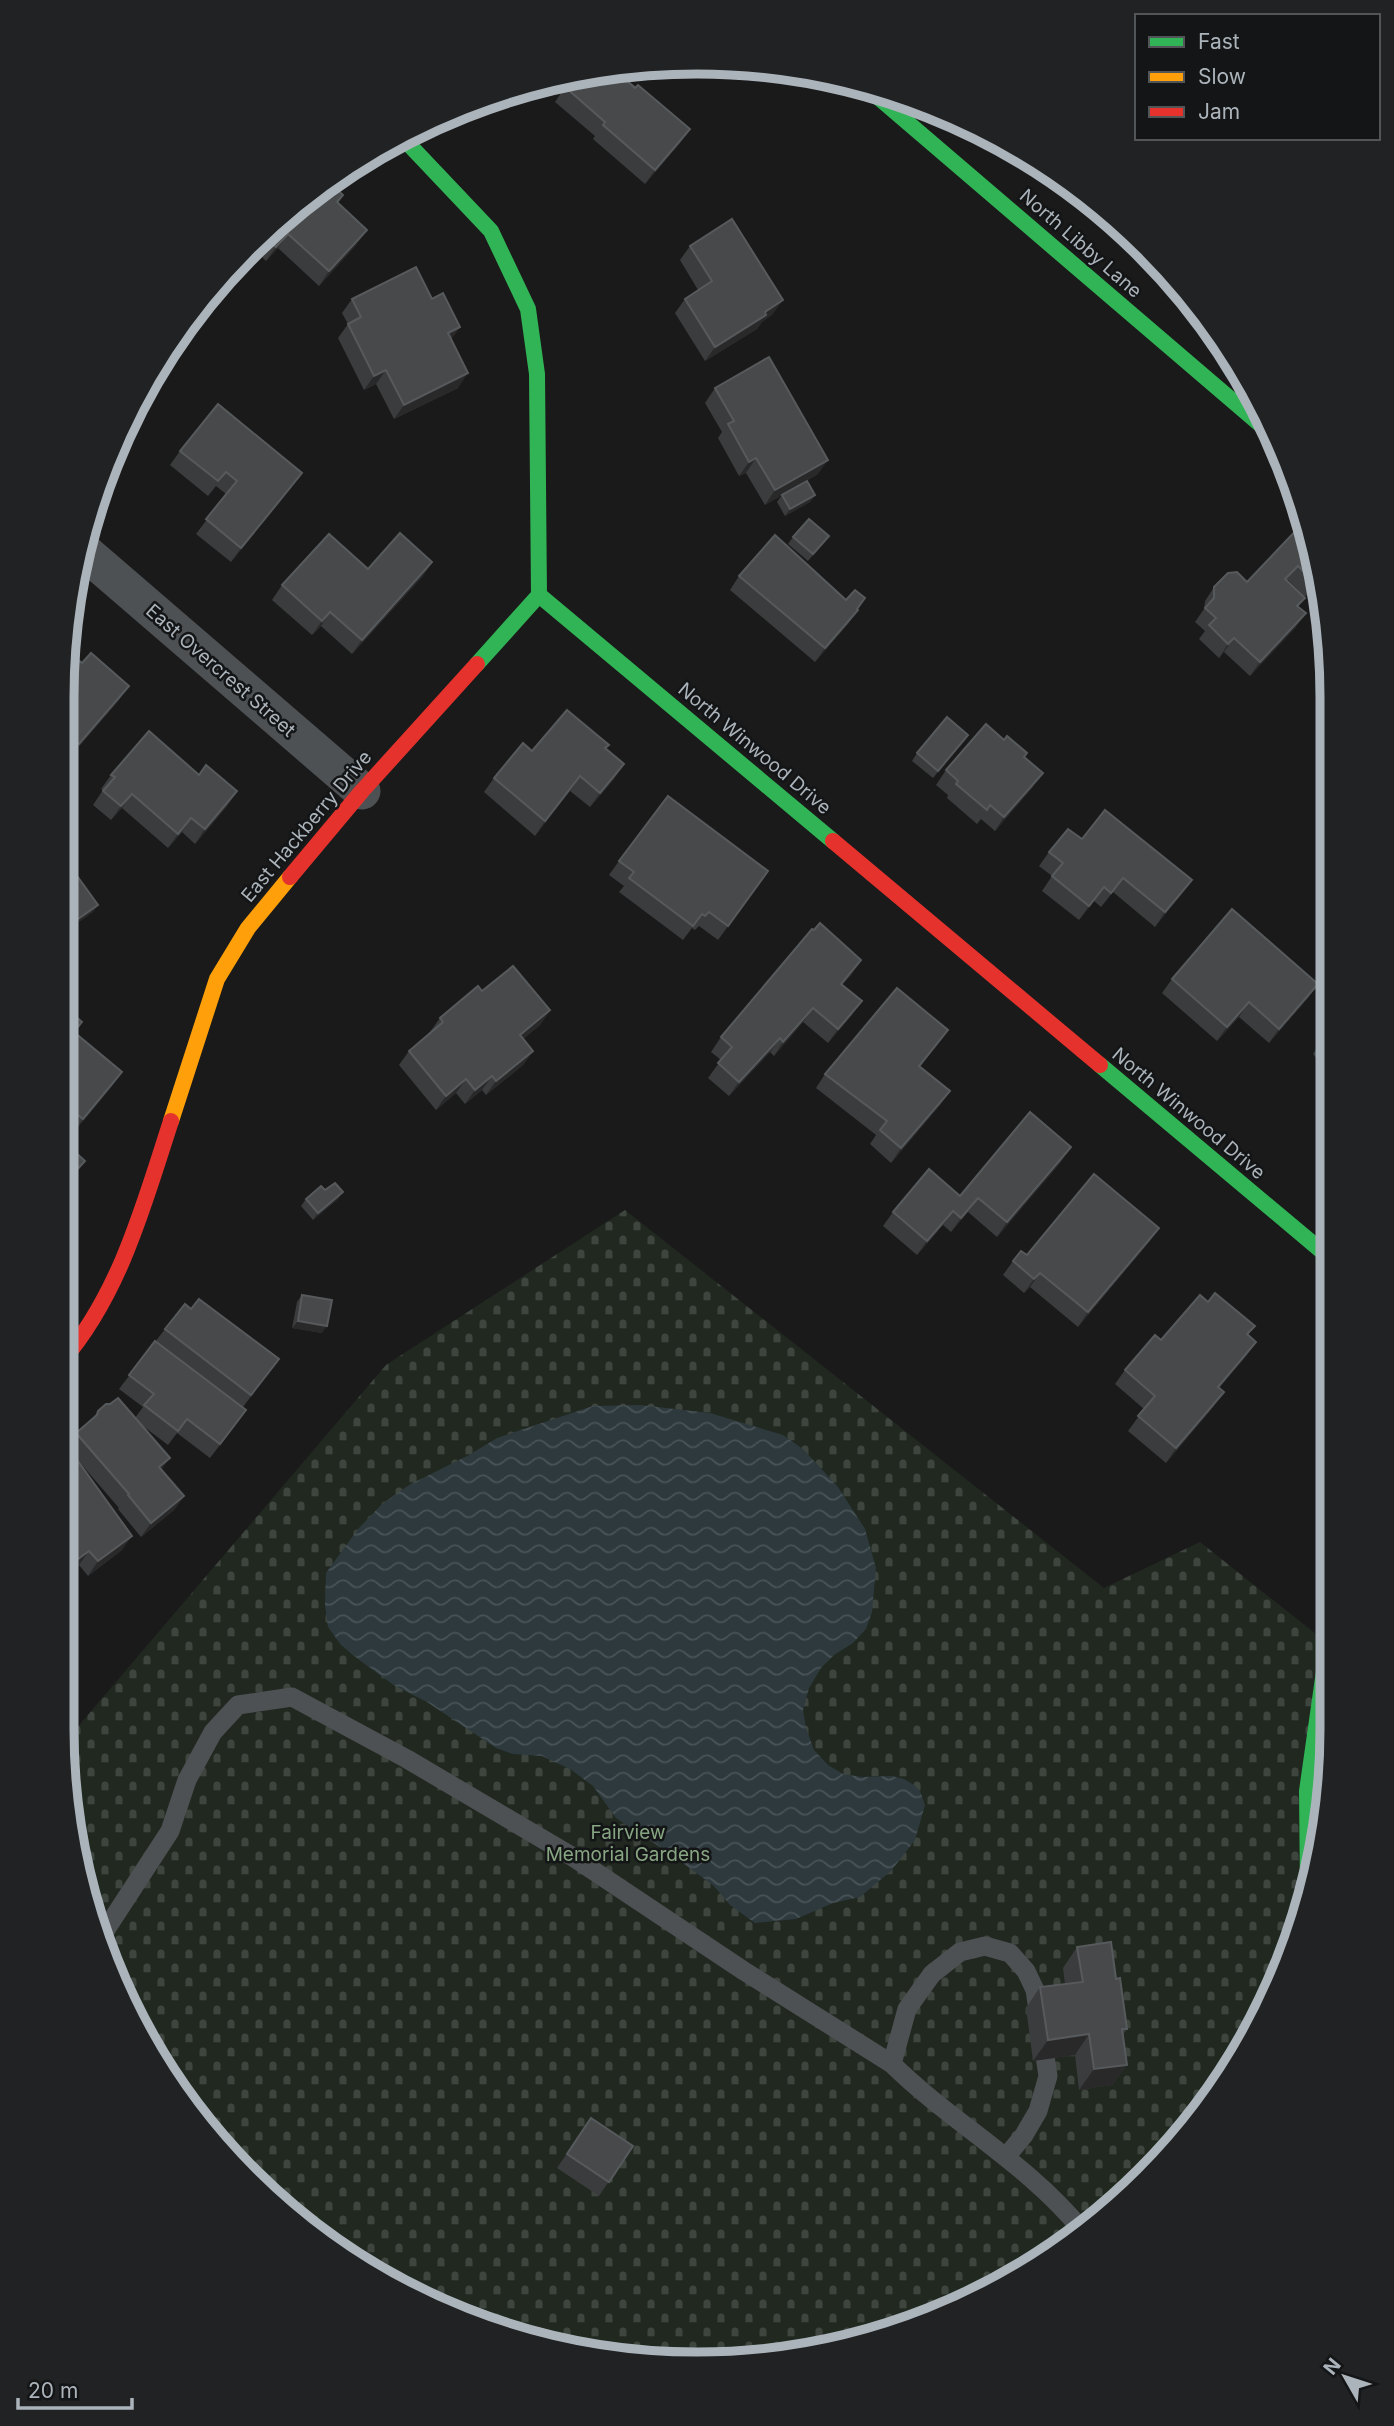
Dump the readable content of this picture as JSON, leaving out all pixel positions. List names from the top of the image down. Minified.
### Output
{"streets":{"street":["North Libby Lane","East Overcrest Street","North Winwood Drive","East Hackberry Drive"]},"crossings":[["East Overcrest Street","East Hackberry Drive"],["North Winwood Drive","East Hackberry Drive"]],"parks":["Fairview Memorial Gardens"],"legend":["Fast","Slow","Jam"],"scale_bar":"20 m","north":"top left"}
